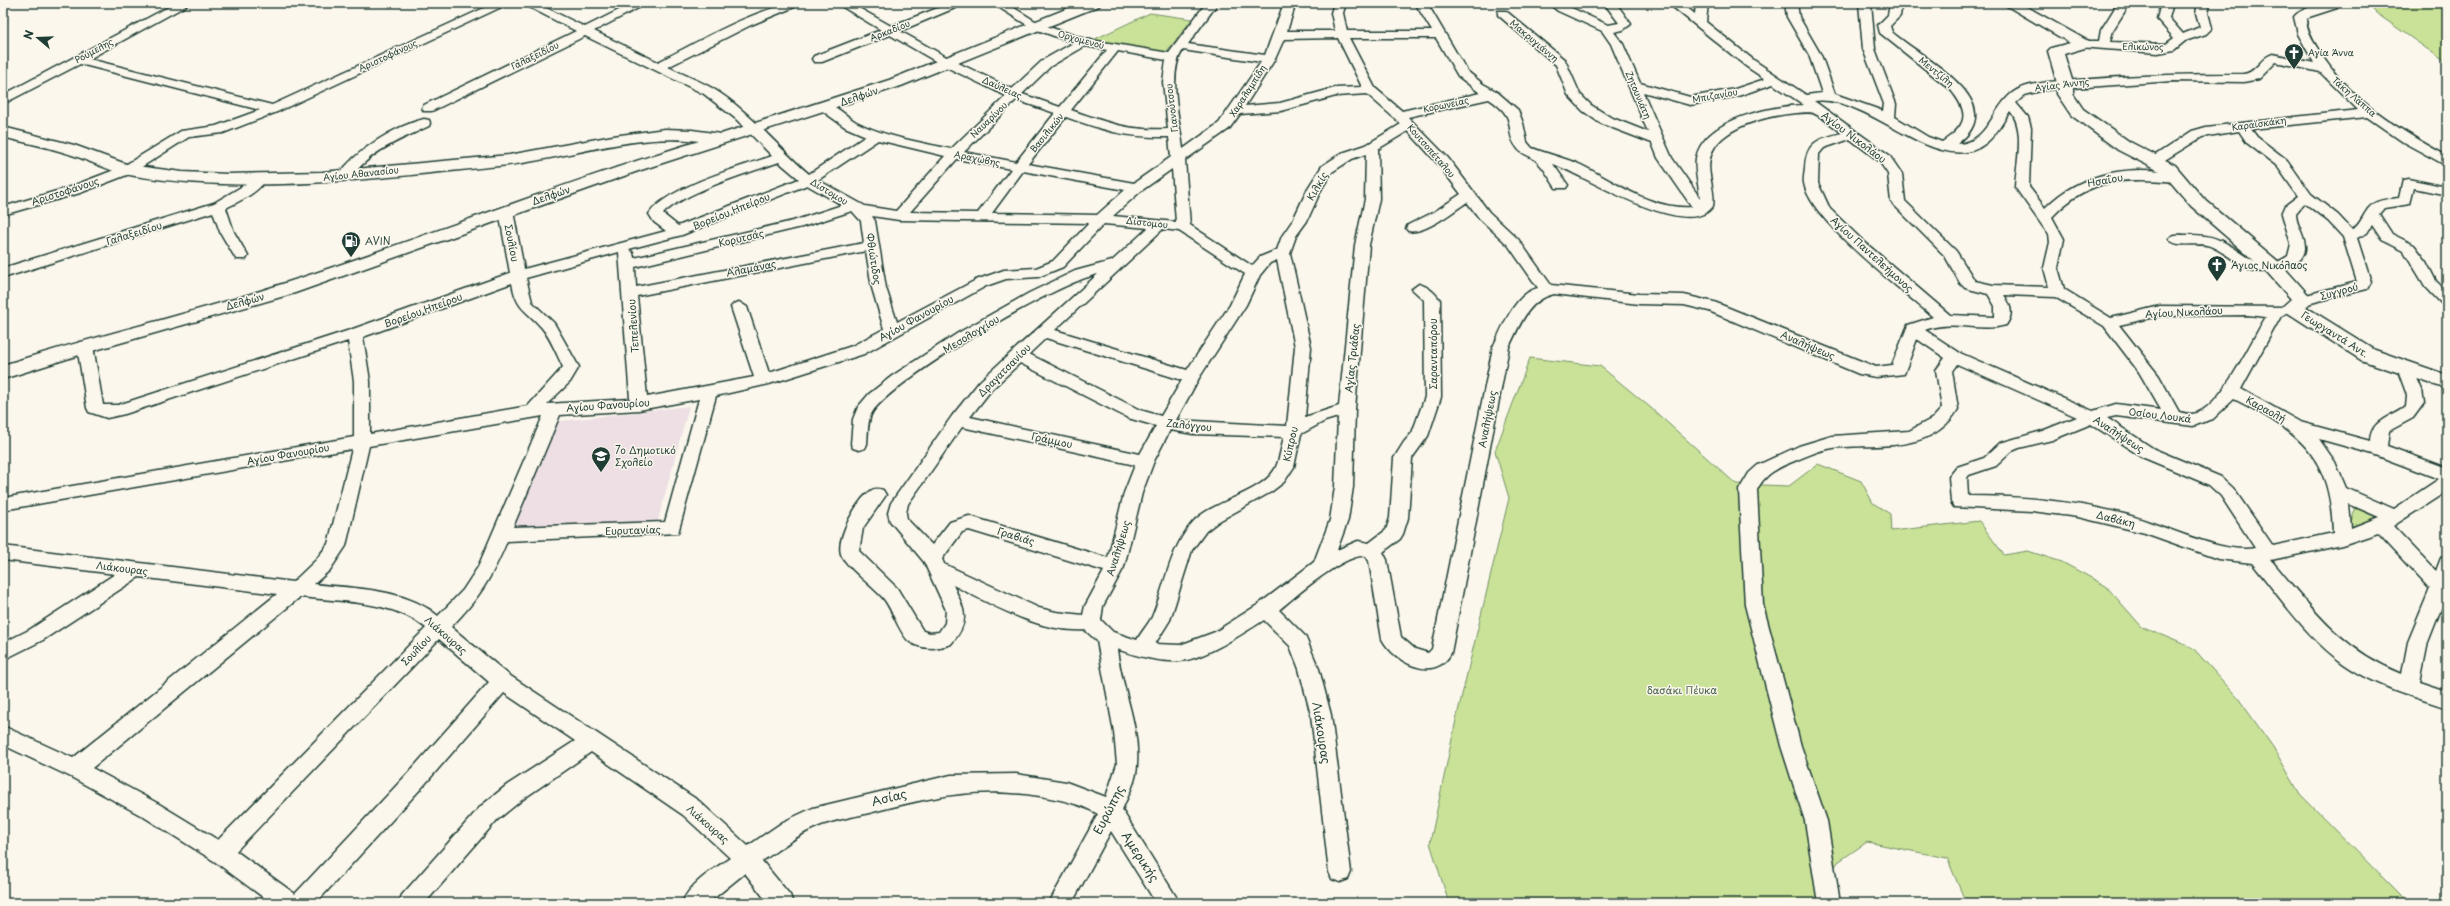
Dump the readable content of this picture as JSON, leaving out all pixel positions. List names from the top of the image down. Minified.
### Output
{"streets":{"main road":["Δελφών","Αγίου Αθανασίου","Γεωργαντά Αντ."],"street":["Αρκαδίου","Ορχομενού","Μακρυγιάννη","Ελικώνος","Ρούμελης","Αριστοφάνους","Γαλαξειδίου","Μεντζίλη","Αγίας Άννης","Δαύλειας","Χαραλαμπίδη","Ζητουνιάτη","Μπιζανίου","Τάκη Λάππα","Κορωνείας","Γιανούτσου","Ναυαρίνου","Καραϊσκάκη","Βασιλικών","Αγίου Νικολάου","Κουτσοπέταλου","Αραχώβης","Ησαΐου","Κιλκίς","Δίστομου","Βορείου Ηπείρου","Κορυτσάς","Σουλίου","Αγίου Παντελεήμονος","Φθιώτιδος","Αλαμάνας","Συγγρού","Αγίου Φανουρίου","Τεπελενίου","Μεσολογγίου","Αναλήψεως","Σαρανταπόρου","Αγίας Τριάδας","Δραγατσανίου","Καραολή","Οσίου Λουκά","Ζαλόγγου","Γράμμου","Κύπρου","Δαβάκη","Ευρυτανίας","Γραβιάς","Λιάκουρας","Ασίας","Ευρώπης","Αμερικής"]},"crossings":[["Αρκαδίου","Δαύλειας"],["Ορχομενού","Δελφών"],["Ορχομενού","Γιανούτσου"],["Ορχομενού","Ναυαρίνου"],["Ορχομενού","Βασιλικών"],["Μακρυγιάννη","Ζητουνιάτη"],["Ελικώνος","Γεωργαντά Αντ."],["Αριστοφάνους","Αγίου Αθανασίου"],["Γαλαξειδίου","Αγίου Αθανασίου"],["Γαλαξειδίου","Δίστομου"],["Μεντζίλη","Αγίας Άννης"],["Αγίας Άννης","Τάκη Λάππα"],["Αγίας Άννης","Αγίου Νικολάου"],["Αγίας Άννης","Γεωργαντά Αντ."],["Δαύλειας","Δελφών"],["Δαύλειας","Γιανούτσου"],["Δαύλειας","Ναυαρίνου"],["Δαύλειας","Βασιλικών"],["Χαραλαμπίδη","Γιανούτσου"],["Χαραλαμπίδη","Αγίου Φανουρίου"],["Ζητουνιάτη","Μπιζανίου"],["Δελφών","Αραχώβης"],["Δελφών","Αγίου Αθανασίου"],["Δελφών","Δίστομου"],["Δελφών","Βορείου Ηπείρου"],["Δελφών","Σουλίου"],["Μπιζανίου","Αγίου Νικολάου"],["Τάκη Λάππα","Καραϊσκάκη"],["Κορωνείας","Κουτσοπέταλου"],["Γιανούτσου","Δίστομου"],["Γιανούτσου","Αγίου Φανουρίου"],["Ναυαρίνου","Αραχώβης"],["Ναυαρίνου","Δίστομου"],["Καραϊσκάκη","Γεωργαντά Αντ."],["Βασιλικών","Αραχώβης"],["Βασιλικών","Δίστομου"],["Αγίου Νικολάου","Αγίου Παντελεήμονος"],["Αγίου Νικολάου","Συγγρού"],["Αγίου Νικολάου","Γεωργαντά Αντ."],["Αγίου Νικολάου","Οσίου Λουκά"],["Κουτσοπέταλου","Κιλκίς"],["Κουτσοπέταλου","Αναλήψεως"],["Αραχώβης","Βορείου Ηπείρου"],["Αραχώβης","Αγίου Φανουρίου"],["Ησαΐου","Γεωργαντά Αντ."],["Κιλκίς","Αγίας Τριάδας"],["Κιλκίς","Κύπρου"],["Δίστομου","Βορείου Ηπείρου"],["Δίστομου","Κορυτσάς"],["Δίστομου","Φθιώτιδος"],["Δίστομου","Αγίου Φανουρίου"],["Δίστομου","Δραγατσανίου"],["Βορείου Ηπείρου","Σουλίου"],["Βορείου Ηπείρου","Τεπελενίου"],["Κορυτσάς","Φθιώτιδος"],["Κορυτσάς","Τεπελενίου"],["Σουλίου","Αγίου Φανουρίου"],["Σουλίου","Ευρυτανίας"],["Σουλίου","Λιάκουρας"],["Φθιώτιδος","Αλαμάνας"],["Φθιώτιδος","Αγίου Φανουρίου"],["Αλαμάνας","Τεπελενίου"],["Συγγρού","Γεωργαντά Αντ."],["Συγγρού","Οσίου Λουκά"],["Αγίου Φανουρίου","Τεπελενίου"],["Αγίου Φανουρίου","Ευρυτανίας"],["Μεσολογγίου","Δραγατσανίου"],["Γεωργαντά Αντ.","Οσίου Λουκά"],["Αναλήψεως","Σαρανταπόρου"],["Αναλήψεως","Οσίου Λουκά"],["Αναλήψεως","Ζαλόγγου"],["Αναλήψεως","Γράμμου"],["Αναλήψεως","Δαβάκη"],["Αναλήψεως","Γραβιάς"],["Δραγατσανίου","Ζαλόγγου"],["Δραγατσανίου","Γράμμου"],["Δραγατσανίου","Γραβιάς"],["Καραολή","Οσίου Λουκά"],["Οσίου Λουκά","Δαβάκη"],["Ζαλόγγου","Κύπρου"],["Λιάκουρας","Ασίας"],["Ασίας","Ευρώπης"],["Ασίας","Αμερικής"],["Ευρώπης","Αμερικής"]],"parks":["δασάκι Πέυκα"],"places":{"church":["Αγία Άννα","Άγιος Νικόλαος"],"fuel station":["AVIN"],"school or university":["7ο Δημοτικό Σχολείο"]},"north":"left"}
